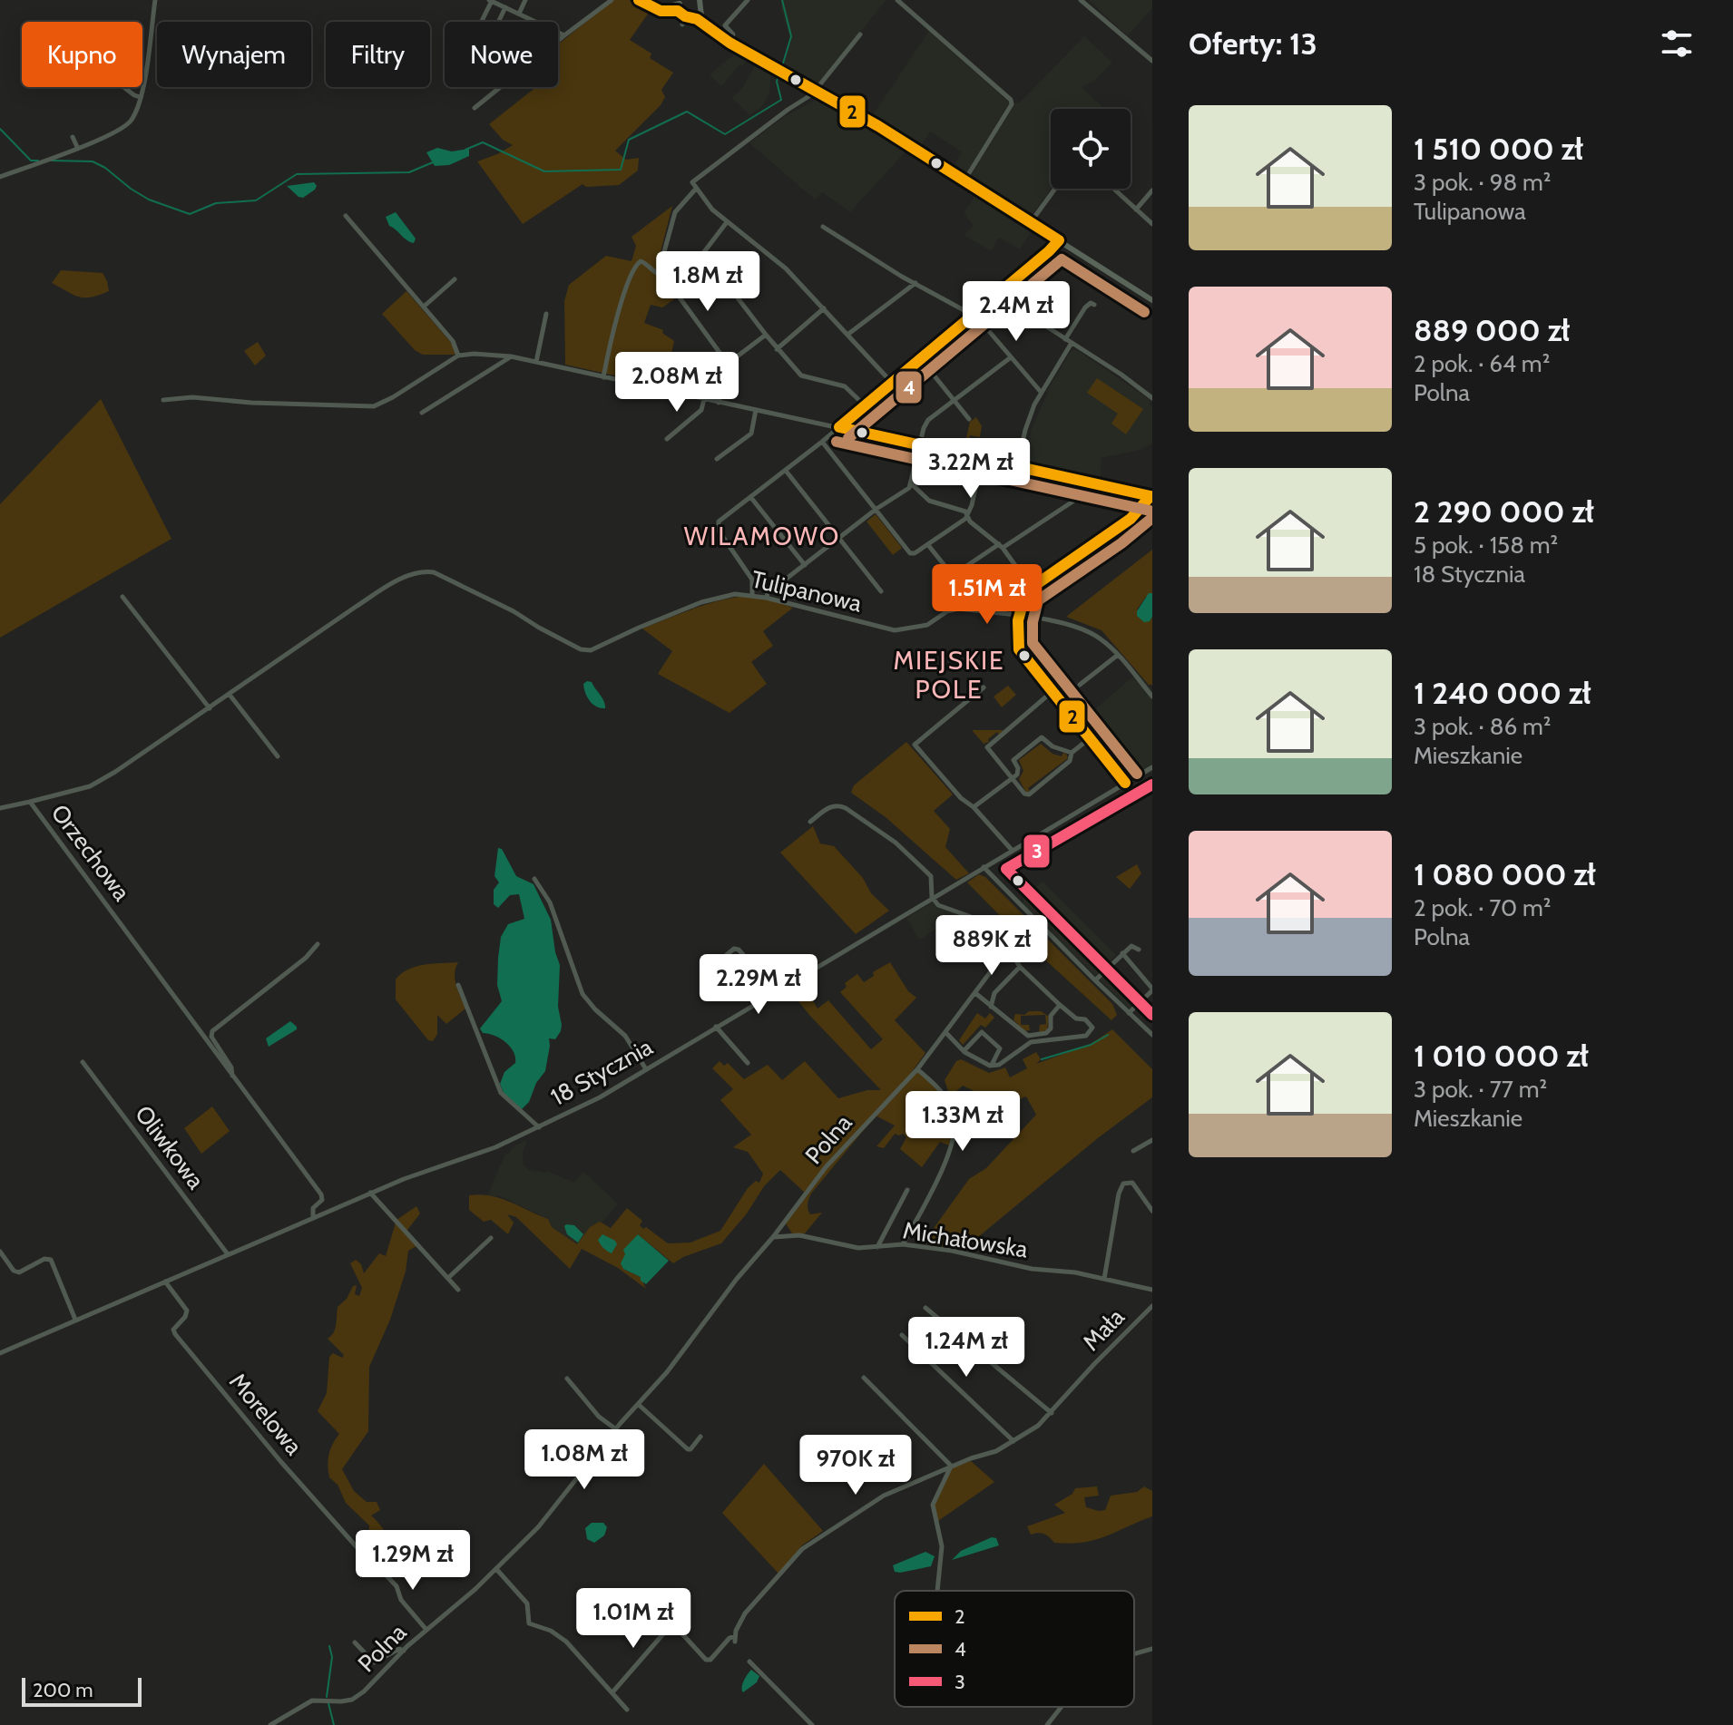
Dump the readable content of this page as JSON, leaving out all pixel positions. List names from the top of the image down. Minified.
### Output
{"streets":{"street":["Tulipanowa","Orzechowa","18 Stycznia","Polna","Oliwkowa","Michałowska","Mała","Morelowa"]},"crossings":[["Tulipanowa","Orzechowa"],["Orzechowa","18 Stycznia"],["18 Stycznia","Oliwkowa"],["18 Stycznia","Morelowa"],["Polna","Michałowska"]],"districts":["WILAMOWO","MIEJSKIE POLE"],"lines":["transit line 2","transit line 4","transit line 3"],"legend":["2","4","3"],"scale_bar":"200 m","page":{"heading":"Oferty: 13","chip":["Kupno","Wynajem","Filtry","Nowe"],"list":[{"name":"1 510 000 zł","note":"3 pok. · 98 m² · Tulipanowa"},{"name":"889 000 zł","note":"2 pok. · 64 m² · Polna"},{"name":"2 290 000 zł","note":"5 pok. · 158 m² · 18 Stycznia"},{"name":"1 240 000 zł","note":"3 pok. · 86 m² · Mieszkanie"},{"name":"1 080 000 zł","note":"2 pok. · 70 m² · Polna"},{"name":"1 010 000 zł","note":"3 pok. · 77 m² · Mieszkanie"}],"price":["1.8M zł","2.4M zł","2.08M zł","3.22M zł","1.51M zł","889K zł","2.29M zł","1.33M zł","1.24M zł","1.08M zł","970K zł","1.29M zł","1.01M zł"],"scale":"200 m"}}
